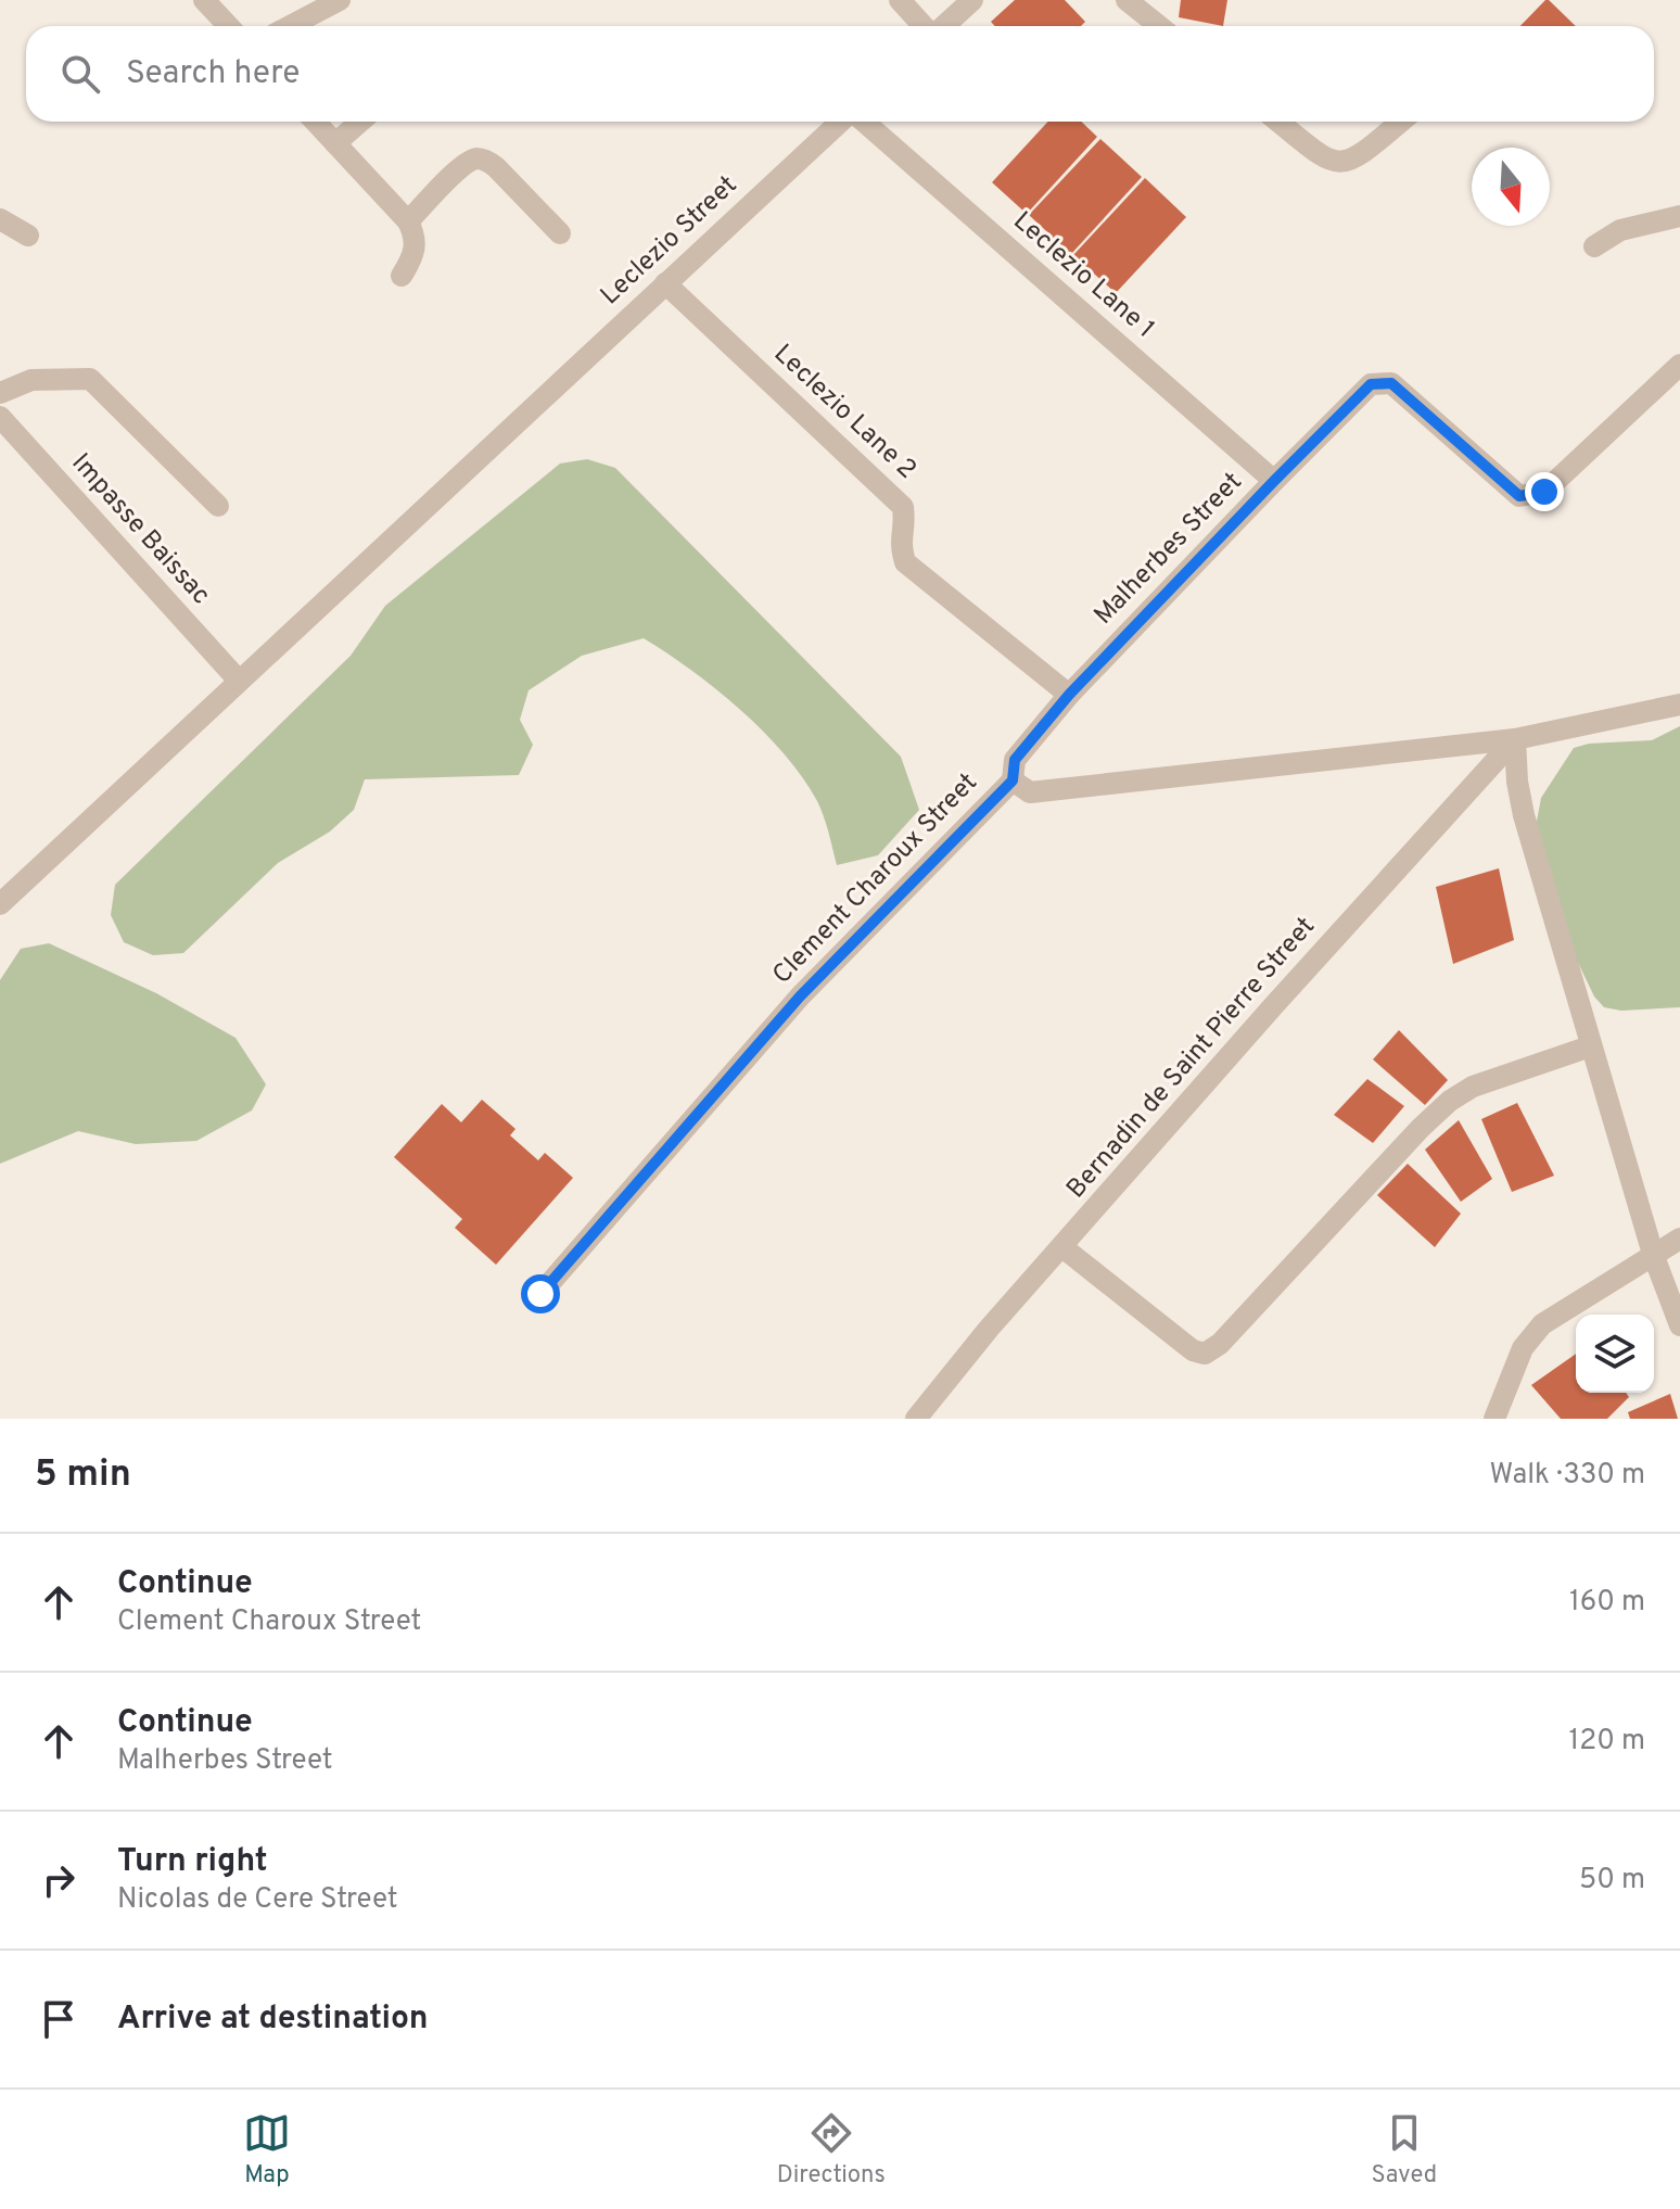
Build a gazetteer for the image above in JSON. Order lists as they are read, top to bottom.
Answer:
{
  "streets": {
    "street": [
      "Leclezio Street",
      "Leclezio Lane 1",
      "Leclezio Lane 2",
      "Impasse Baissac",
      "Malherbes Street",
      "Clement Charoux Street",
      "Bernadin de Saint Pierre Street"
    ]
  },
  "crossings": [
    ["Leclezio Street", "Leclezio Lane 2"],
    ["Leclezio Street", "Impasse Baissac"],
    ["Leclezio Lane 1", "Malherbes Street"],
    ["Leclezio Lane 2", "Malherbes Street"],
    ["Malherbes Street", "Clement Charoux Street"],
    ["Clement Charoux Street", "Bernadin de Saint Pierre Street"]
  ],
  "north": "bottom",
  "page": {
    "search": "Search here",
    "heading": ["5 min", "Walk · 330 m"],
    "list": [
      ["Continue", "Clement Charoux Street", "160 m"],
      ["Continue", "Malherbes Street", "120 m"],
      ["Turn right", "Nicolas de Cere Street", "50 m"],
      "Arrive at destination"
    ],
    "nav": ["Map", "Directions", "Saved"]
  }
}
